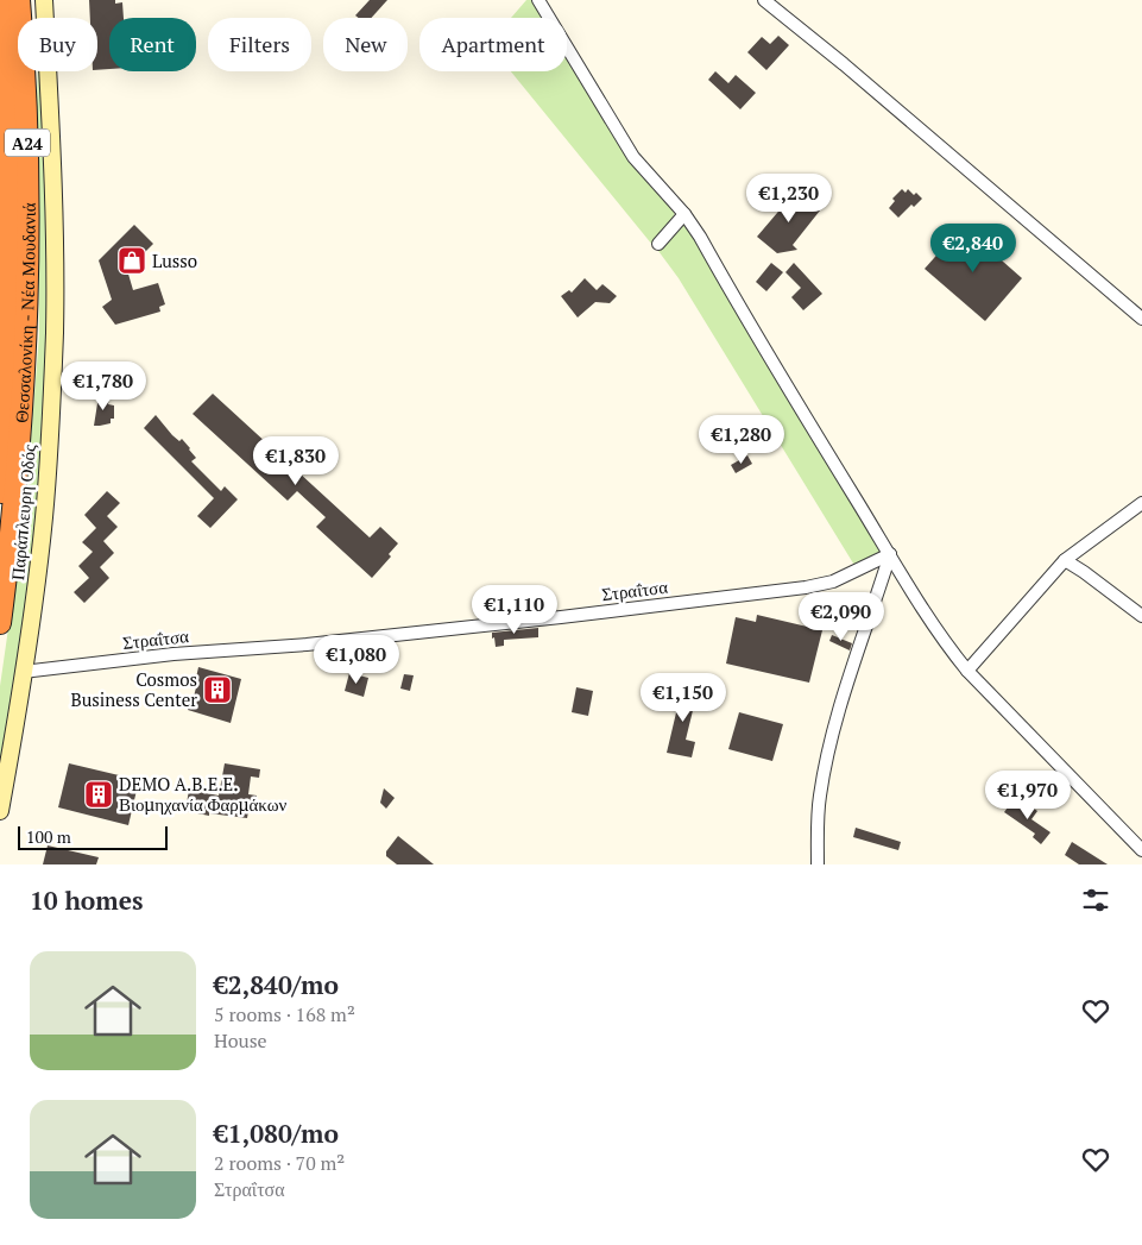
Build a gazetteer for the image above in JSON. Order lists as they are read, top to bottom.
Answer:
{
  "streets": {
    "highway": ["Α24", "Θεσσαλονίκη - Νέα Μουδανιά"],
    "street": ["Παράπλευρη Οδός", "Στραΐτσα"]
  },
  "crossings": [
    ["Παράπλευρη Οδός", "Στραΐτσα"]
  ],
  "places": {
    "shop": ["Lusso"],
    "building": ["Cosmos Business Center", "DEMO A.B.E.E. Βιομηχανία Φαρμάκων"]
  },
  "scale_bar": "100 m",
  "page": {
    "chip": [
      "Buy",
      "Rent",
      "Filters",
      "New",
      "Apartment"
    ],
    "price": [
      "€1,230",
      "€2,840",
      "€1,780",
      "€1,280",
      "€1,830",
      "€1,110",
      "€2,090",
      "€1,080",
      "€1,150",
      "€1,970"
    ],
    "scale": "100 m",
    "heading": "10 homes",
    "list": [
      {
        "name": "€2,840/mo",
        "note": "5 rooms · 168 m² · House"
      },
      {
        "name": "€1,080/mo",
        "note": "2 rooms · 70 m² · Στραΐτσα"
      }
    ]
  }
}
